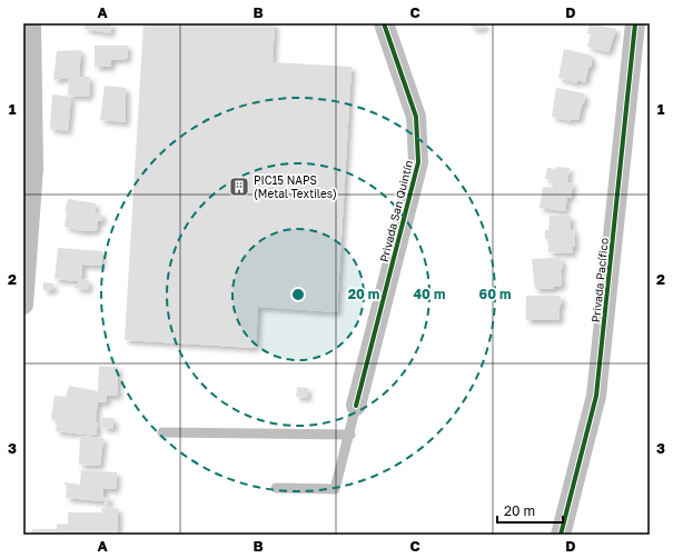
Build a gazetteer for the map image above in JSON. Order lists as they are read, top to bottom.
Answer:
{
  "streets": {
    "street": ["Privada San Quintín", "Privada Pacífico"]
  },
  "places": {
    "building": ["PIC15 NAPS (Metal Textiles)"]
  },
  "scale_bar": "20 m",
  "grid": {
    "columns": [
      "A",
      "B",
      "C",
      "D"
    ],
    "rows": ["1", "2", "3"]
  },
  "rings": ["20 m", "40 m", "60 m"]
}
